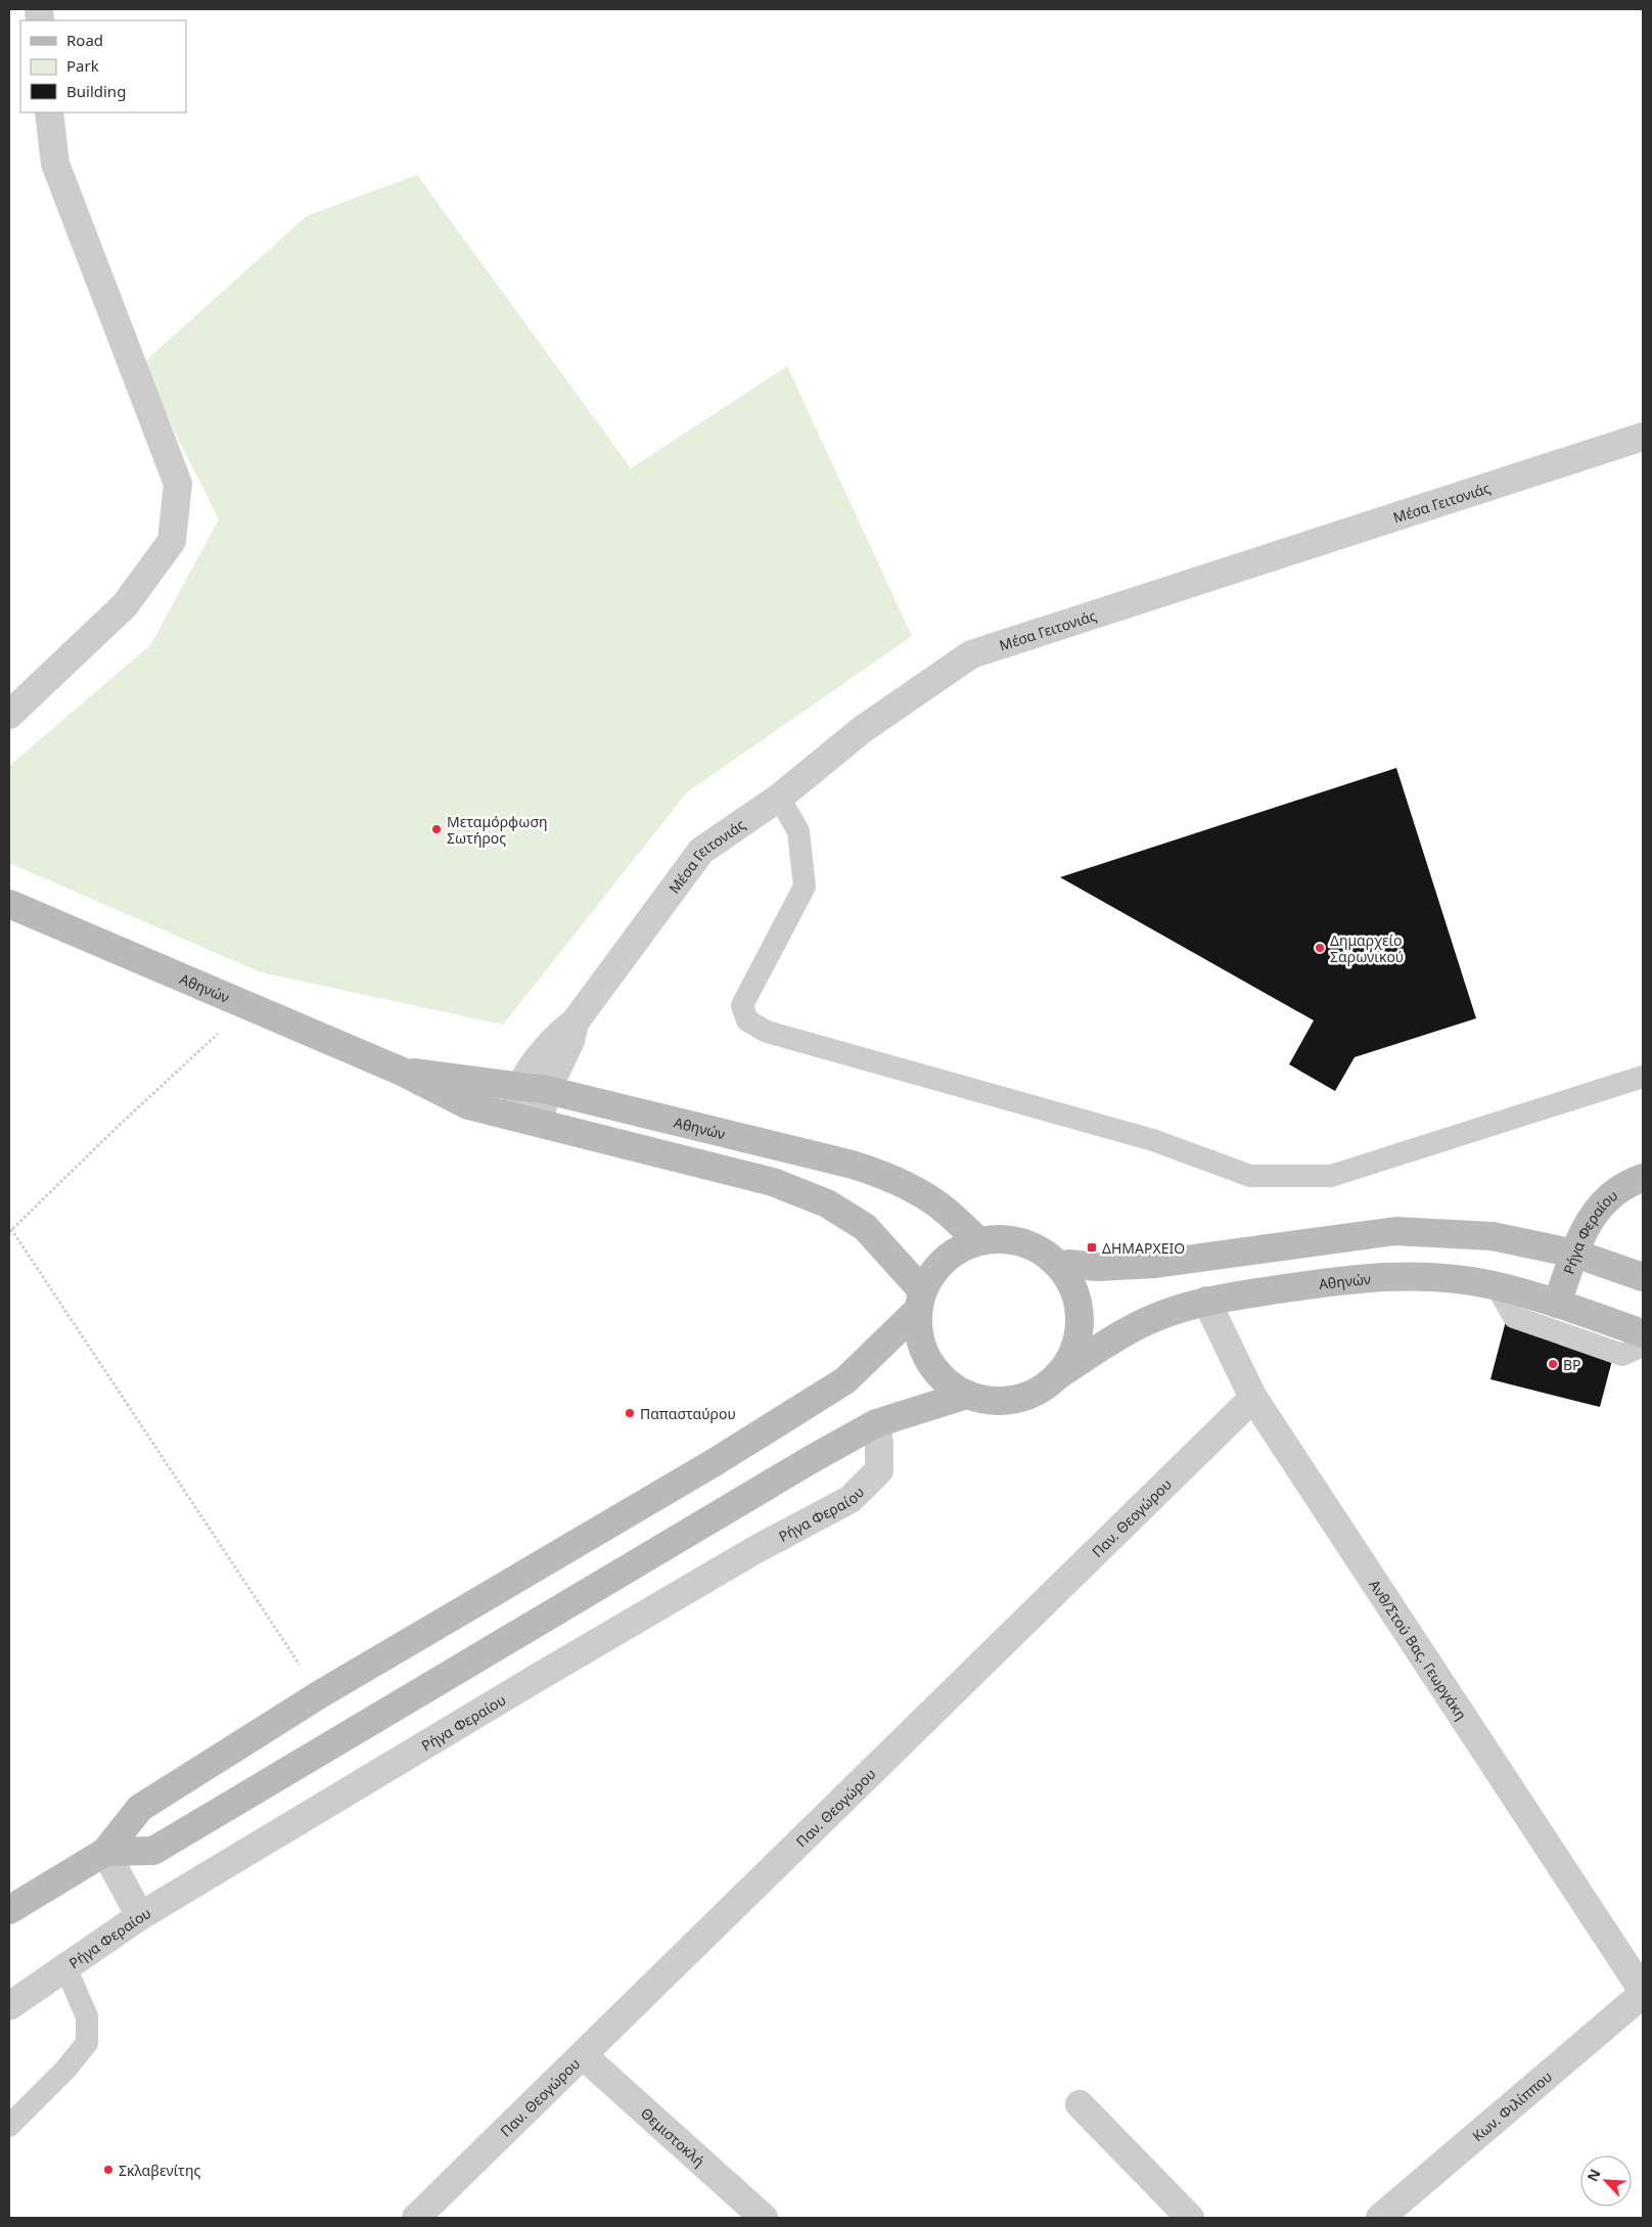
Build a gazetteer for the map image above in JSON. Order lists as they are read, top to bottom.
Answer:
{
  "streets": {
    "main road": ["Αθηνών", "Ρήγα Φεραίου"],
    "street": [
      "Μέσα Γειτονιάς",
      "Παν. Θεογώρου",
      "Ανθ/Στού Βας. Γεωργάκη",
      "Κων. Φιλίππου",
      "Θεμιστοκλή"
    ]
  },
  "crossings": [
    ["Μέσα Γειτονιάς", "Αθηνών"],
    ["Αθηνών", "Ρήγα Φεραίου"],
    ["Αθηνών", "Ανθ/Στού Βας. Γεωργάκη"],
    ["Παν. Θεογώρου", "Ανθ/Στού Βας. Γεωργάκη"],
    ["Παν. Θεογώρου", "Θεμιστοκλή"],
    ["Ανθ/Στού Βας. Γεωργάκη", "Κων. Φιλίππου"]
  ],
  "places": {
    "other": [
      "Μεταμόρφωση Σωτήρος",
      "Δημαρχείο Σαρωνικού",
      "BP",
      "Παπασταύρου",
      "Σκλαβενίτης"
    ],
    "transit": ["ΔΗΜΑΡΧΕΙΟ"]
  },
  "legend": ["Road", "Park", "Building"],
  "north": "top left"
}
